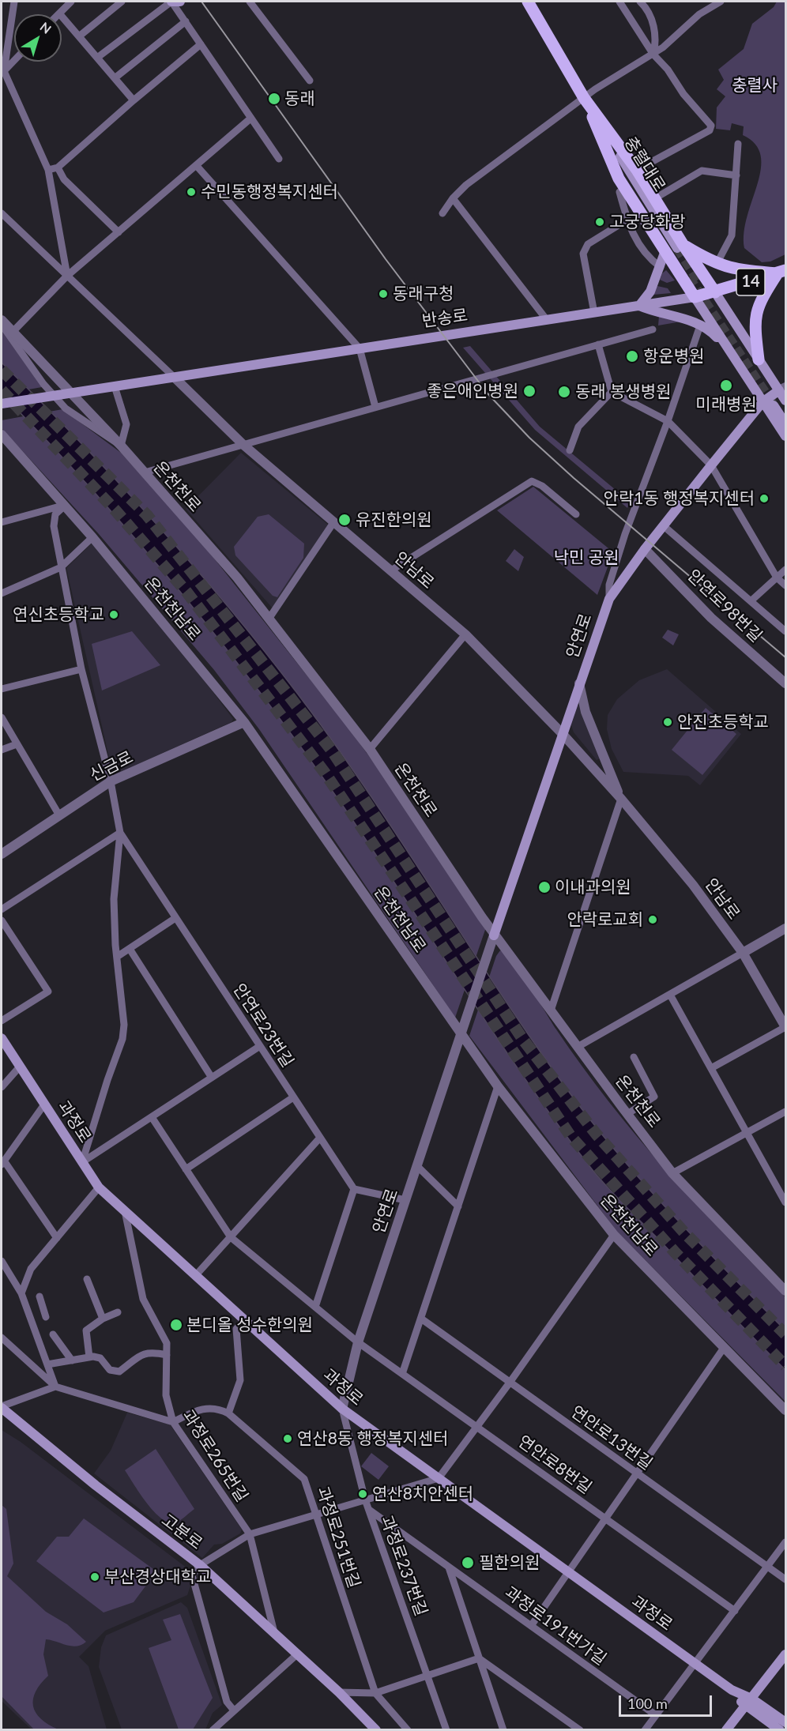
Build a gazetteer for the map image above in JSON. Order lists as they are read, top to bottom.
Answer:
{
  "streets": {
    "main road": [
      "충렬대로",
      "14",
      "반송로",
      "안연로",
      "과정로",
      "고분로"
    ],
    "street": [
      "온천천로",
      "안남로",
      "안연로98번길",
      "온천천남로",
      "신금로",
      "안연로23번길",
      "연안로13번길",
      "과정로265번길",
      "연안로8번길",
      "과정로251번길",
      "과정로237번길",
      "과정로191번가길"
    ]
  },
  "crossings": [
    ["반송로", "안남로"],
    ["온천천로", "안연로"],
    ["안남로", "안연로"],
    ["안연로98번길", "안연로"],
    ["온천천남로", "안연로"],
    ["온천천남로", "신금로"],
    ["안연로", "과정로"],
    ["안연로", "연안로8번길"],
    ["안연로", "과정로237번길"],
    ["과정로", "과정로265번길"],
    ["과정로", "과정로237번길"],
    ["과정로265번길", "고분로"],
    ["과정로237번길", "과정로191번가길"]
  ],
  "parks": ["충렬사", "낙민 공원"],
  "places": [
    "동래",
    "수민동행정복지센터",
    "고궁당화랑",
    "동래구청",
    "항운병원",
    "미래병원",
    "좋은애인병원",
    "동래 봉생병원",
    "안락1동 행정복지센터",
    "유진한의원",
    "연신초등학교",
    "안진초등학교",
    "이내과의원",
    "안락로교회",
    "본디올 성수한의원",
    "연산8동 행정복지센터",
    "연산8치안센터",
    "필한의원",
    "부산경상대학교"
  ],
  "scale_bar": "100 m",
  "north": "top right"
}
